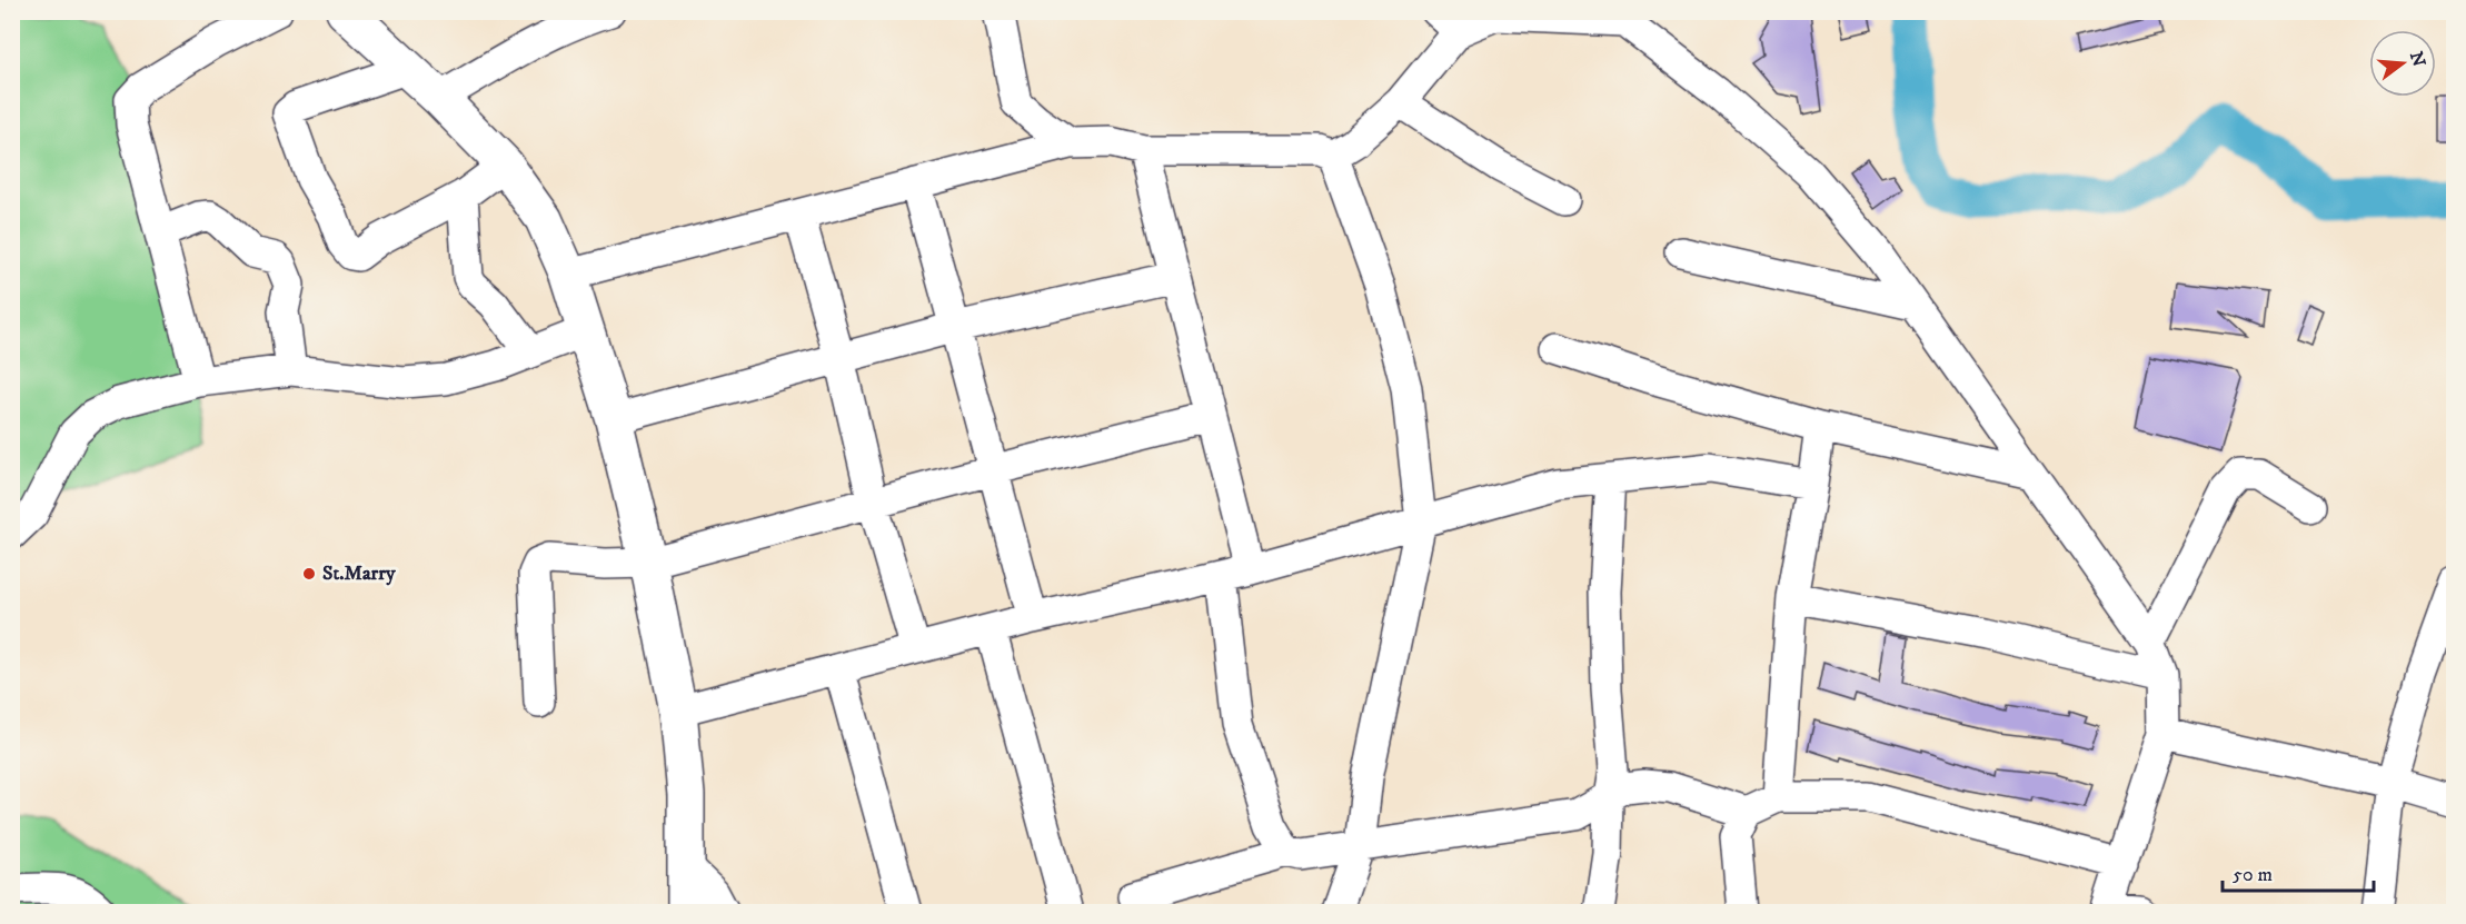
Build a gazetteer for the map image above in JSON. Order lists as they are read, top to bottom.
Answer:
{
  "places": ["St.Marry"],
  "scale_bar": "50 m",
  "north": "right"
}
